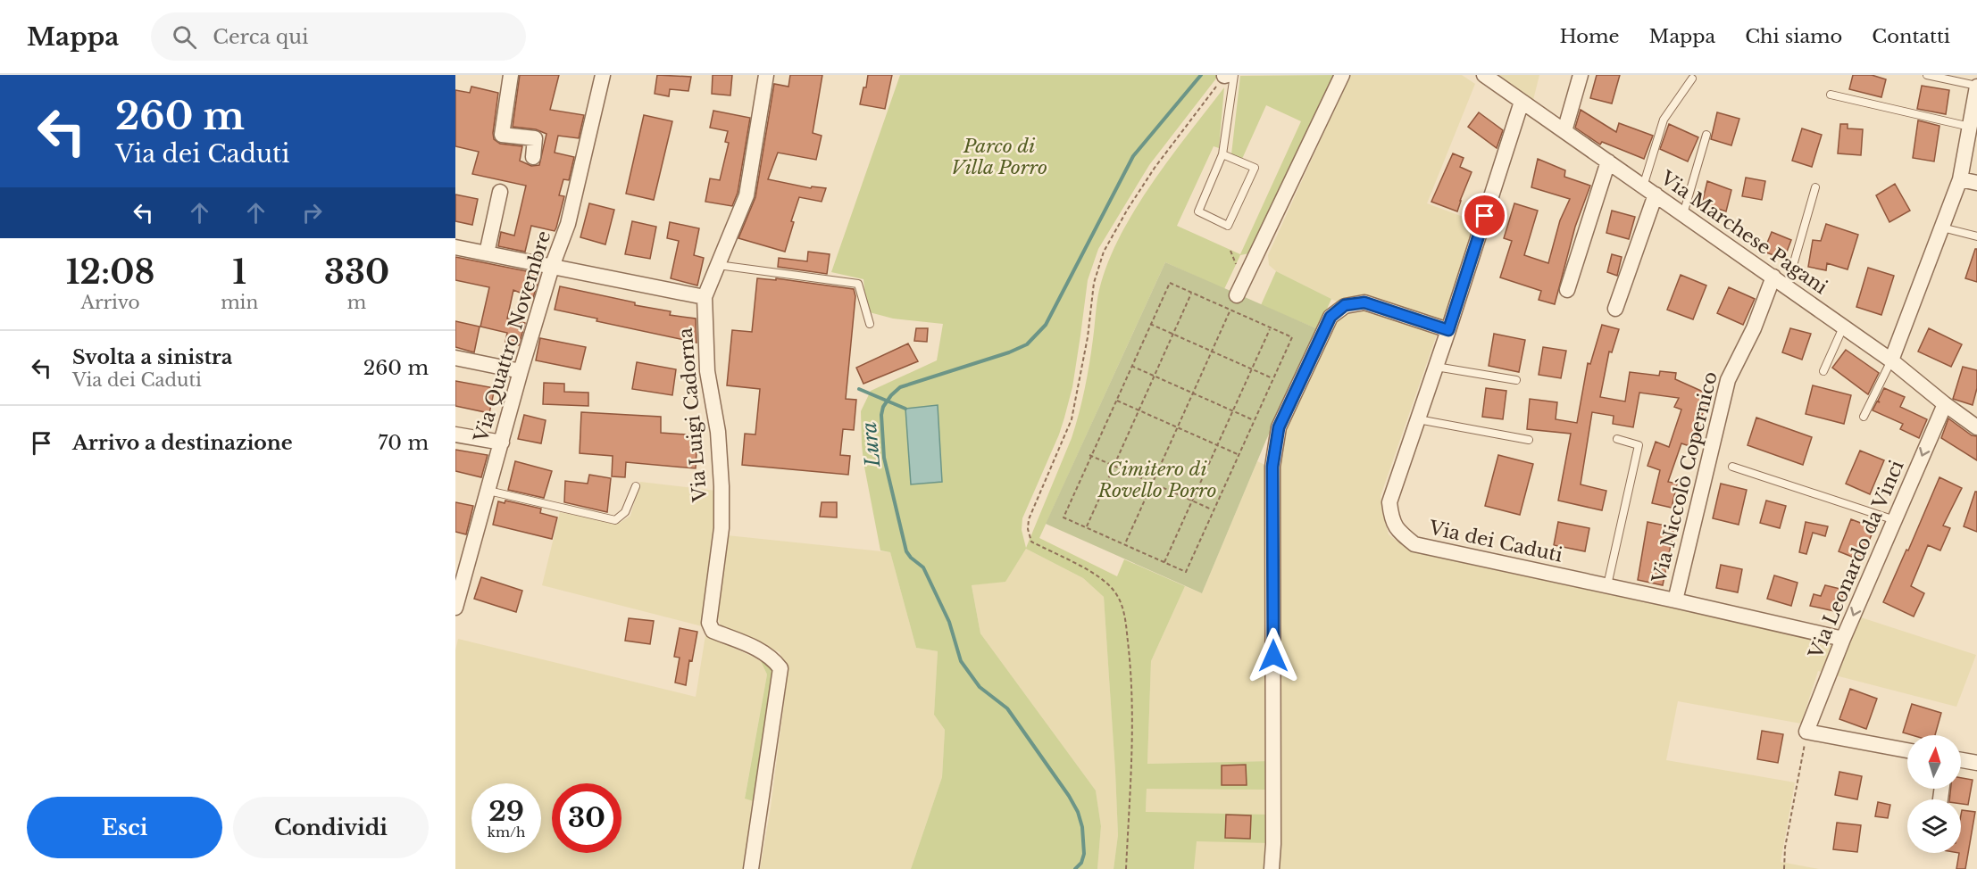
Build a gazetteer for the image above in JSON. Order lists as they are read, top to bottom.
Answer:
{
  "streets": {
    "street": [
      "Via Marchese Pagani",
      "Via Quattro Novembre",
      "Via Luigi Cadorna",
      "Via Niccolò Copernico",
      "Via dei Caduti",
      "Via Leonardo da Vinci"
    ]
  },
  "crossings": [
    ["Via Marchese Pagani", "Via Niccolò Copernico"],
    ["Via Marchese Pagani", "Via dei Caduti"],
    ["Via Marchese Pagani", "Via Leonardo da Vinci"],
    ["Via Niccolò Copernico", "Via dei Caduti"],
    ["Via dei Caduti", "Via Leonardo da Vinci"]
  ],
  "one_way": ["Via Leonardo da Vinci"],
  "water": ["Lura"],
  "parks": ["Parco di Villa Porro", "Cimitero di Rovello Porro"],
  "north": "top",
  "page": {
    "header": "Mappa",
    "search": "Cerca qui",
    "nav": [
      "Home",
      "Mappa",
      "Chi siamo",
      "Contatti"
    ],
    "turn": ["260 m", "Via dei Caduti"],
    "eta": [
      "12:08",
      "Arrivo",
      "1",
      "min",
      "330",
      "m"
    ],
    "list": [
      {
        "name": "Svolta a sinistra",
        "note": "Via dei Caduti",
        "value": "260 m"
      },
      {
        "name": "Arrivo a destinazione",
        "value": "70 m"
      }
    ],
    "speed": "29 km/h",
    "limit": "30",
    "buttons": ["Esci", "Condividi"]
  }
}
